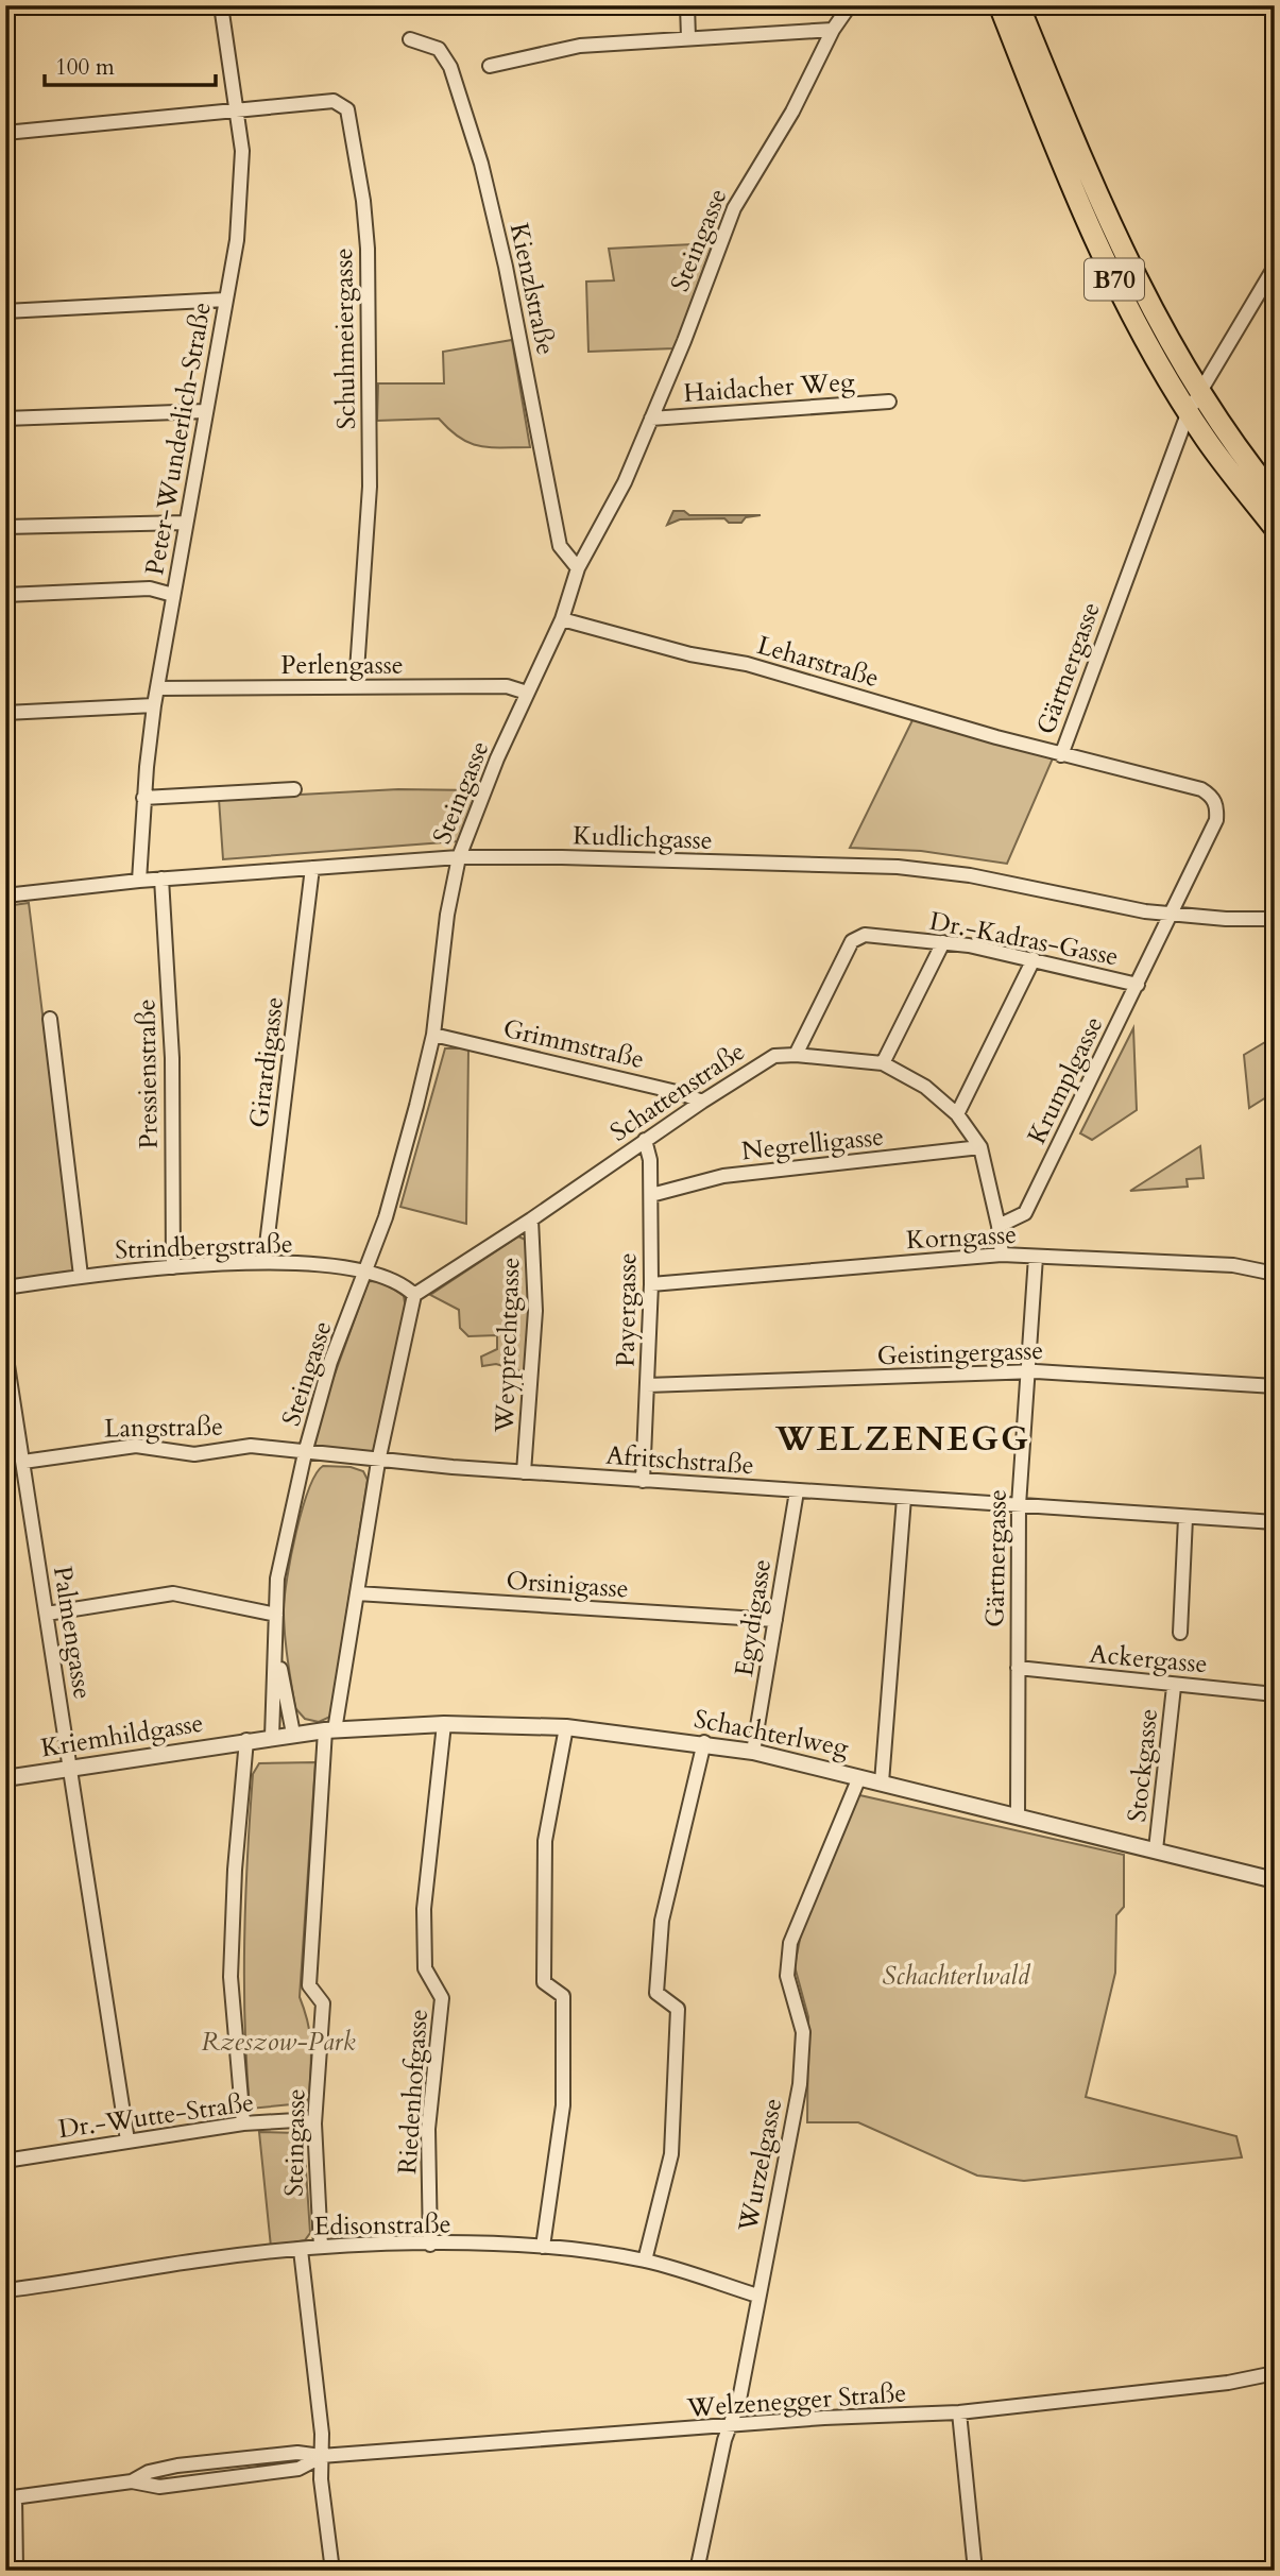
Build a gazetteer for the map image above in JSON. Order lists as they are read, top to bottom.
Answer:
{
  "streets": {
    "main road": ["B70"],
    "street": [
      "Steingasse",
      "Kienzlstraße",
      "Schuhmeiergasse",
      "Haidacher Weg",
      "Peter-Wunderlich-Straße",
      "Leharstraße",
      "Perlengasse",
      "Gärtnergasse",
      "Kudlichgasse",
      "Dr.-Kadras-Gasse",
      "Grimmstraße",
      "Girardigasse",
      "Pressienstraße",
      "Krumplgasse",
      "Schattenstraße",
      "Negrelligasse",
      "Korngasse",
      "Strindbergstraße",
      "Payergasse",
      "Weyprechtgasse",
      "Geistingergasse",
      "Langstraße",
      "Afritschstraße",
      "Orsinigasse",
      "Egydigasse",
      "Palmengasse",
      "Ackergasse",
      "Schachterlweg",
      "Kriemhildgasse",
      "Stockgasse",
      "Riedenhofgasse",
      "Dr.-Wutte-Straße",
      "Wurzelgasse",
      "Edisonstraße",
      "Welzenegger Straße"
    ]
  },
  "crossings": [
    ["Steingasse", "Kienzlstraße"],
    ["Steingasse", "Haidacher Weg"],
    ["Steingasse", "Leharstraße"],
    ["Steingasse", "Perlengasse"],
    ["Steingasse", "Kudlichgasse"],
    ["Steingasse", "Grimmstraße"],
    ["Steingasse", "Schattenstraße"],
    ["Steingasse", "Strindbergstraße"],
    ["Steingasse", "Langstraße"],
    ["Steingasse", "Afritschstraße"],
    ["Steingasse", "Orsinigasse"],
    ["Steingasse", "Schachterlweg"],
    ["Steingasse", "Kriemhildgasse"],
    ["Steingasse", "Dr.-Wutte-Straße"],
    ["Steingasse", "Edisonstraße"],
    ["B70", "Gärtnergasse"],
    ["Schuhmeiergasse", "Peter-Wunderlich-Straße"],
    ["Schuhmeiergasse", "Perlengasse"],
    ["Peter-Wunderlich-Straße", "Perlengasse"],
    ["Peter-Wunderlich-Straße", "Kudlichgasse"],
    ["Leharstraße", "Gärtnergasse"],
    ["Gärtnergasse", "Kudlichgasse"],
    ["Gärtnergasse", "Krumplgasse"],
    ["Gärtnergasse", "Korngasse"],
    ["Gärtnergasse", "Geistingergasse"],
    ["Gärtnergasse", "Afritschstraße"],
    ["Gärtnergasse", "Ackergasse"],
    ["Gärtnergasse", "Schachterlweg"],
    ["Kudlichgasse", "Girardigasse"],
    ["Kudlichgasse", "Pressienstraße"],
    ["Kudlichgasse", "Krumplgasse"],
    ["Dr.-Kadras-Gasse", "Krumplgasse"],
    ["Dr.-Kadras-Gasse", "Schattenstraße"],
    ["Grimmstraße", "Schattenstraße"],
    ["Girardigasse", "Strindbergstraße"],
    ["Pressienstraße", "Strindbergstraße"],
    ["Krumplgasse", "Schattenstraße"],
    ["Schattenstraße", "Negrelligasse"],
    ["Schattenstraße", "Strindbergstraße"],
    ["Schattenstraße", "Payergasse"],
    ["Schattenstraße", "Weyprechtgasse"],
    ["Negrelligasse", "Payergasse"],
    ["Korngasse", "Payergasse"],
    ["Payergasse", "Geistingergasse"],
    ["Payergasse", "Afritschstraße"],
    ["Weyprechtgasse", "Afritschstraße"],
    ["Langstraße", "Afritschstraße"],
    ["Langstraße", "Palmengasse"],
    ["Afritschstraße", "Egydigasse"],
    ["Orsinigasse", "Egydigasse"],
    ["Egydigasse", "Schachterlweg"],
    ["Palmengasse", "Kriemhildgasse"],
    ["Palmengasse", "Dr.-Wutte-Straße"],
    ["Ackergasse", "Stockgasse"],
    ["Schachterlweg", "Kriemhildgasse"],
    ["Schachterlweg", "Stockgasse"],
    ["Schachterlweg", "Riedenhofgasse"],
    ["Schachterlweg", "Wurzelgasse"],
    ["Riedenhofgasse", "Edisonstraße"],
    ["Wurzelgasse", "Edisonstraße"],
    ["Wurzelgasse", "Welzenegger Straße"]
  ],
  "districts": ["WELZENEGG"],
  "parks": ["Schachterlwald", "Rzeszow-Park"],
  "scale_bar": "100 m"
}
